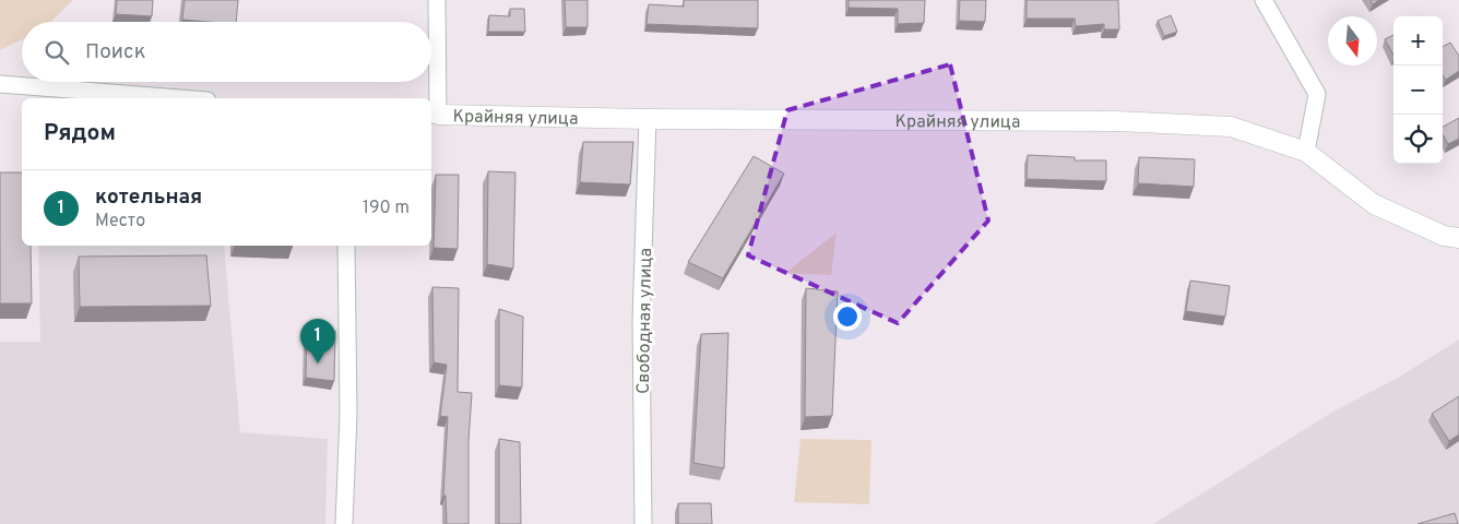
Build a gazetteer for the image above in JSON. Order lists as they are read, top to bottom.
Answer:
{
  "streets": {
    "street": ["Крайняя улица", "Свободная улица"]
  },
  "crossings": [
    ["Крайняя улица", "Свободная улица"]
  ],
  "north": "bottom",
  "page": {
    "map_buttons": ["+", "−"],
    "search": "Поиск",
    "heading": "Рядом",
    "list": [
      {
        "mark": "1",
        "name": "котельная",
        "note": "Место",
        "value": "190 m"
      }
    ],
    "pins": "1"
  }
}
